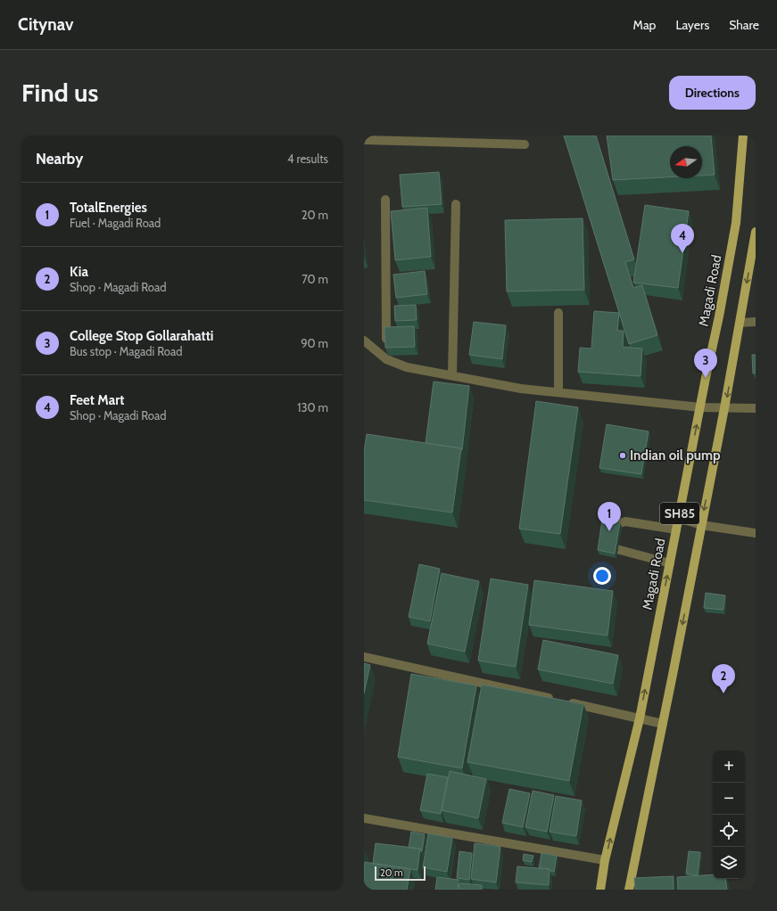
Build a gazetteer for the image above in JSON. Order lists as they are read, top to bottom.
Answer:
{
  "streets": {
    "main road": ["Magadi Road", "SH85"]
  },
  "places": ["Indian oil pump"],
  "scale_bar": "20 m",
  "north": "left",
  "page": {
    "header": "Citynav",
    "nav": ["Map", "Layers", "Share"],
    "buttons": "Directions",
    "title": "Find us",
    "heading": ["Nearby", "4 results"],
    "list": [
      {
        "mark": "1",
        "name": "TotalEnergies",
        "note": "Fuel · Magadi Road",
        "value": "20 m"
      },
      {
        "mark": "2",
        "name": "Kia",
        "note": "Shop · Magadi Road",
        "value": "70 m"
      },
      {
        "mark": "3",
        "name": "College Stop Gollarahatti",
        "note": "Bus stop · Magadi Road",
        "value": "90 m"
      },
      {
        "mark": "4",
        "name": "Feet Mart",
        "note": "Shop · Magadi Road",
        "value": "130 m"
      }
    ],
    "pins": [
      "4",
      "3",
      "1",
      "2"
    ],
    "map_buttons": ["+", "−"],
    "scale": "20 m"
  }
}
